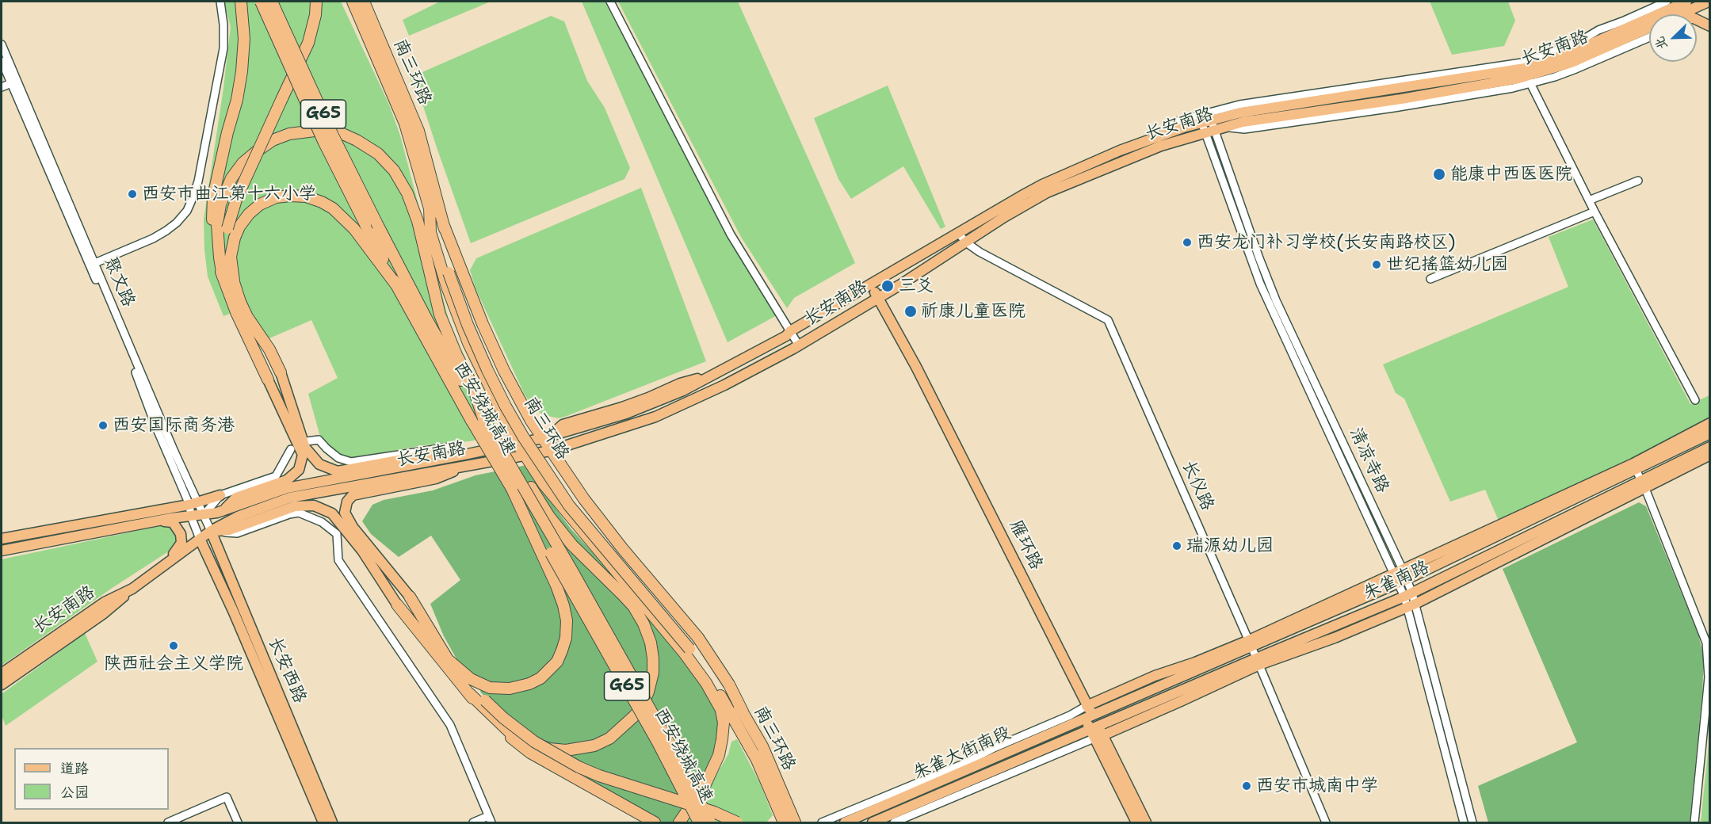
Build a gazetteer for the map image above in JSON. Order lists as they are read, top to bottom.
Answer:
{
  "streets": {
    "highway": ["南三环路", "G65", "西安绕城高速"],
    "main road": [
      "长安南路",
      "雁环路",
      "朱雀南路",
      "长安西路",
      "朱雀大街南段"
    ],
    "street": ["聚文路", "清凉寺路", "长仪路"]
  },
  "crossings": [
    ["长安南路", "聚文路"],
    ["长安南路", "清凉寺路"],
    ["长安南路", "长仪路"],
    ["长安南路", "雁环路"],
    ["长安南路", "长安西路"],
    ["聚文路", "长安西路"],
    ["清凉寺路", "朱雀南路"],
    ["长仪路", "朱雀南路"],
    ["雁环路", "朱雀南路"],
    ["雁环路", "朱雀大街南段"],
    ["朱雀南路", "朱雀大街南段"]
  ],
  "places": [
    "能康中西医医院",
    "西安市曲江第十六小学",
    "西安龙门补习学校(长安南路校区)",
    "世纪摇篮幼儿园",
    "三爻",
    "祈康儿童医院",
    "西安国际商务港",
    "瑞源幼儿园",
    "陕西社会主义学院",
    "西安市城南中学"
  ],
  "legend": ["道路", "公园"],
  "north": "bottom left"
}
